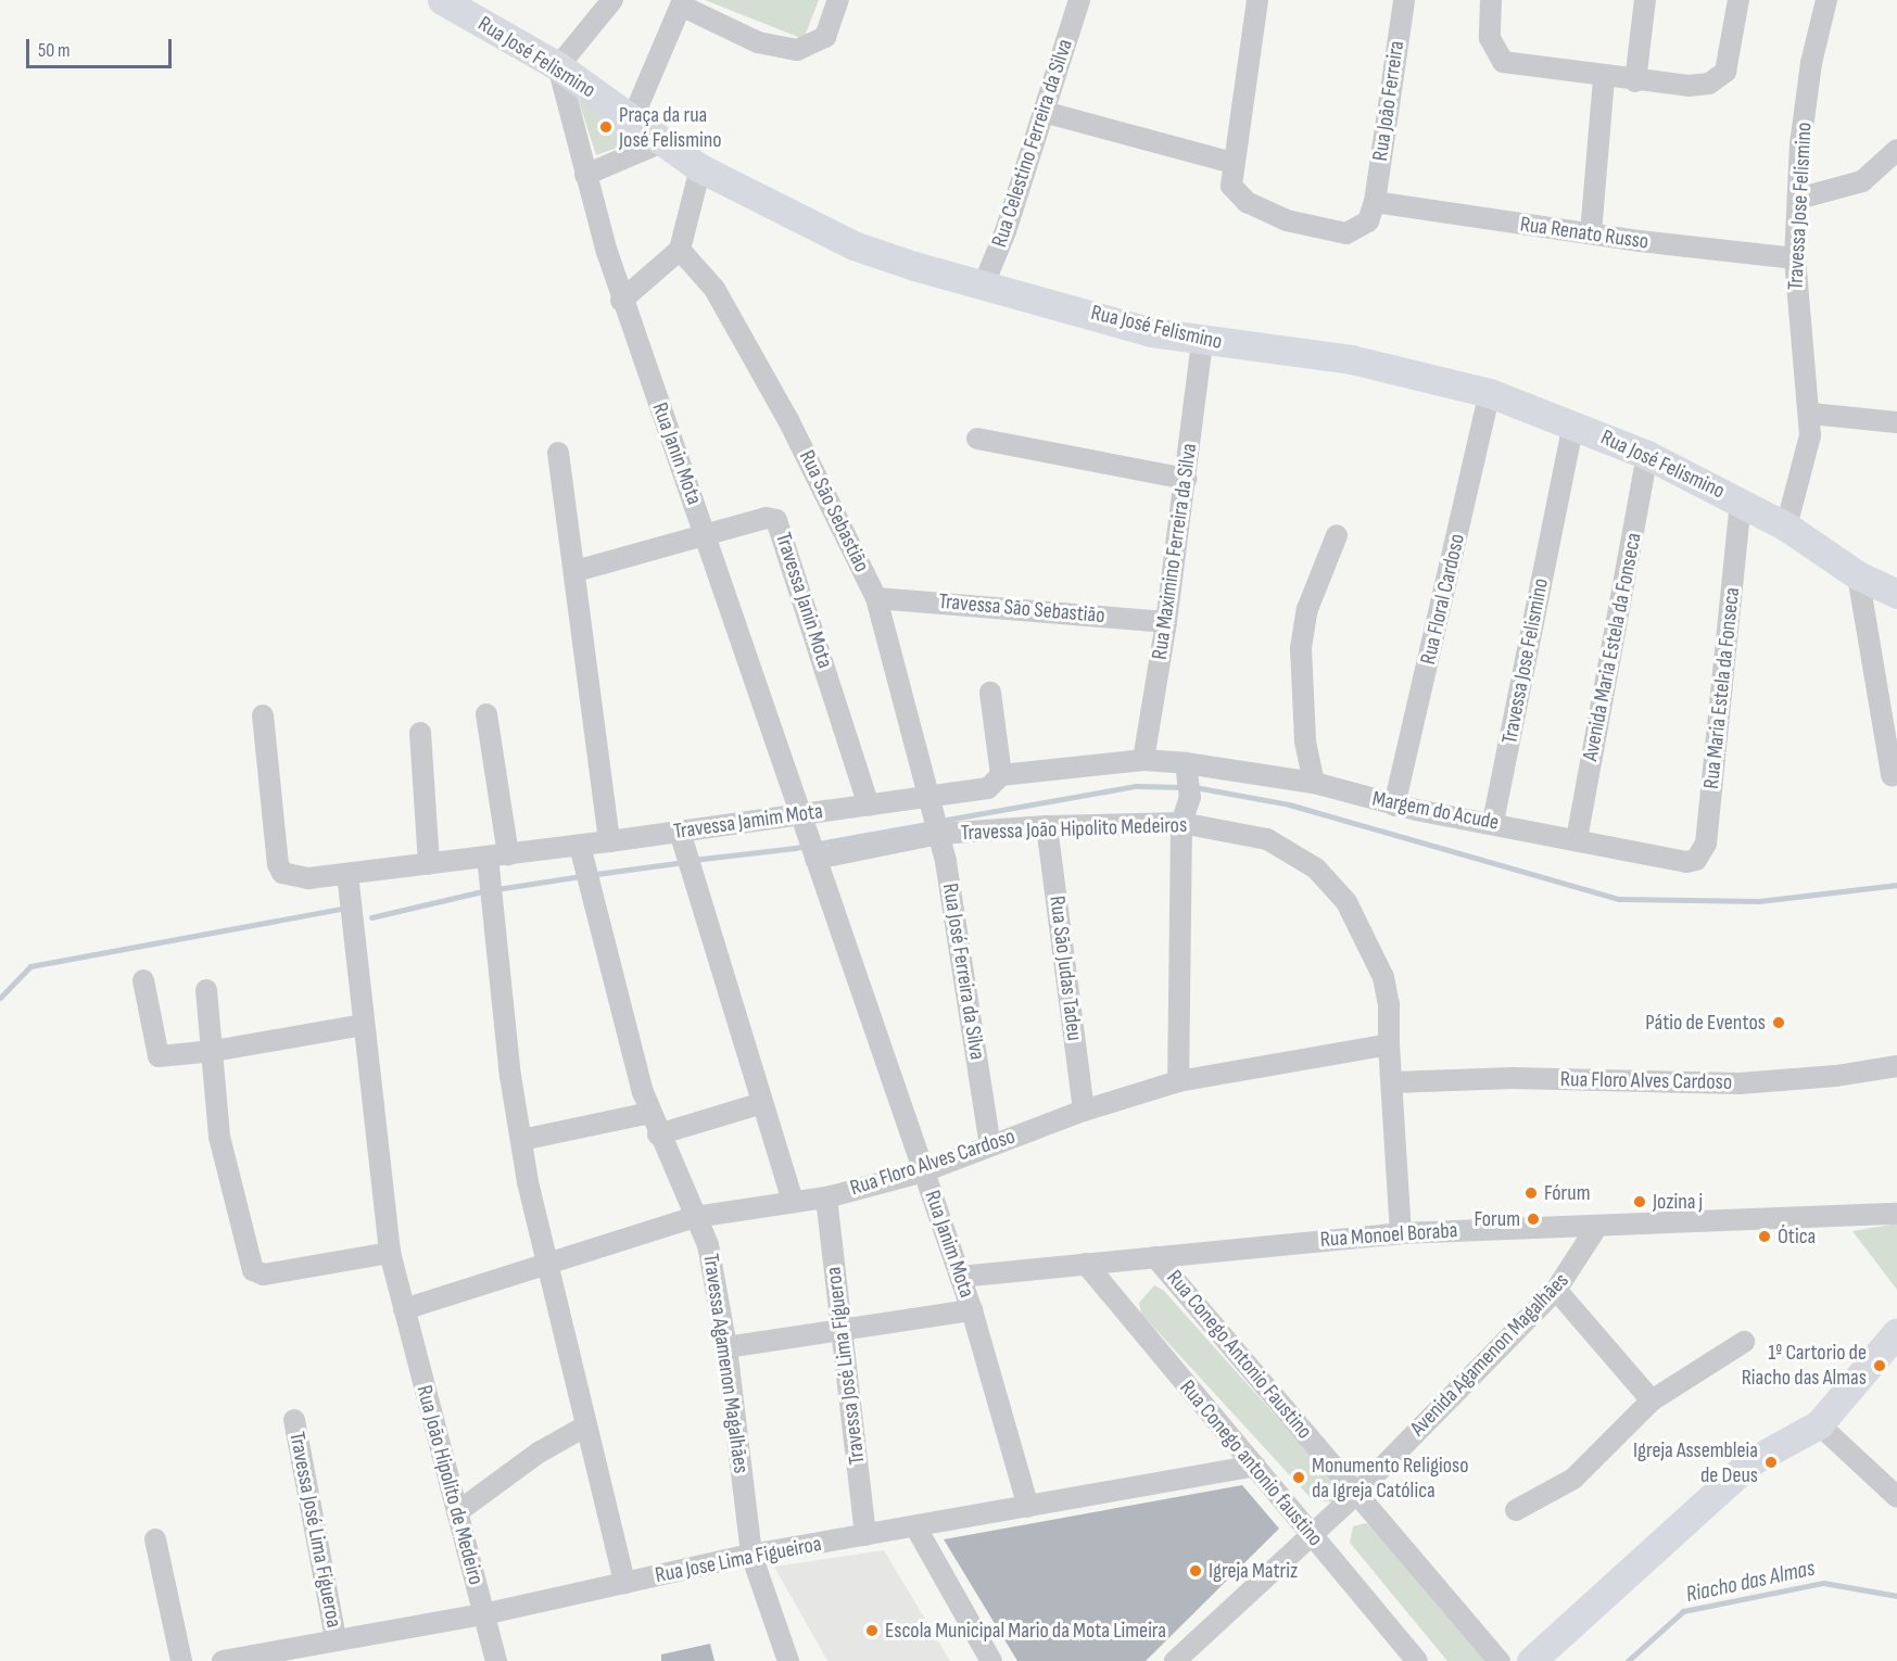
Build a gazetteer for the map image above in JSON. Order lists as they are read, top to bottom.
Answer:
{
  "streets": {
    "street": [
      "Rua José Felismino",
      "Rua João Ferreira",
      "Rua Celestino Ferreira da Silva",
      "Travessa Jose Felismino",
      "Rua Renato Russo",
      "Rua Janin Mota",
      "Rua São Sebastião",
      "Rua Maximino Ferreira da Silva",
      "Rua Floral Cardoso",
      "Travessa Janin Mota",
      "Travessa São Sebastião",
      "Avenida Maria Estela da Fonseca",
      "Rua Maria Estela da Fonseca",
      "Margem do Acude",
      "Travessa Jamim Mota",
      "Travessa João Hipolito Medeiros",
      "Rua São Judas Tadeu",
      "Rua José Ferreira da Silva",
      "Rua Floro Alves Cardoso",
      "Rua Monoel Boraba",
      "Rua Janim Mota",
      "Rua Conego Antonio Faustino",
      "Avenida Agamenon Magalhães",
      "Travessa Agamenon Magalhães",
      "Travessa José Lima Figueroa",
      "Rua Conego antonio faustino",
      "Rua João Hipolito de Medeiro",
      "Rua Jose Lima Figueiroa"
    ]
  },
  "crossings": [
    ["Rua José Felismino", "Rua Celestino Ferreira da Silva"],
    ["Rua José Felismino", "Travessa Jose Felismino"],
    ["Rua José Felismino", "Rua Janin Mota"],
    ["Rua José Felismino", "Rua Maximino Ferreira da Silva"],
    ["Rua José Felismino", "Rua Floral Cardoso"],
    ["Rua José Felismino", "Avenida Maria Estela da Fonseca"],
    ["Rua José Felismino", "Rua Maria Estela da Fonseca"],
    ["Rua João Ferreira", "Rua Renato Russo"],
    ["Travessa Jose Felismino", "Rua Renato Russo"],
    ["Travessa Jose Felismino", "Margem do Acude"],
    ["Rua Janin Mota", "Travessa Janin Mota"],
    ["Rua Janin Mota", "Travessa Jamim Mota"],
    ["Rua Janin Mota", "Travessa João Hipolito Medeiros"],
    ["Rua Janin Mota", "Rua Janim Mota"],
    ["Rua São Sebastião", "Travessa São Sebastião"],
    ["Rua São Sebastião", "Travessa Jamim Mota"],
    ["Rua São Sebastião", "Rua José Ferreira da Silva"],
    ["Rua Maximino Ferreira da Silva", "Travessa São Sebastião"],
    ["Rua Maximino Ferreira da Silva", "Margem do Acude"],
    ["Rua Floral Cardoso", "Margem do Acude"],
    ["Travessa Janin Mota", "Travessa Jamim Mota"],
    ["Avenida Maria Estela da Fonseca", "Margem do Acude"],
    ["Rua Maria Estela da Fonseca", "Margem do Acude"],
    ["Travessa Jamim Mota", "Rua José Ferreira da Silva"],
    ["Travessa Jamim Mota", "Travessa Agamenon Magalhães"],
    ["Travessa Jamim Mota", "Rua João Hipolito de Medeiro"],
    ["Travessa João Hipolito Medeiros", "Rua São Judas Tadeu"],
    ["Travessa João Hipolito Medeiros", "Rua José Ferreira da Silva"],
    ["Travessa João Hipolito Medeiros", "Rua Floro Alves Cardoso"],
    ["Travessa João Hipolito Medeiros", "Rua Janim Mota"],
    ["Rua São Judas Tadeu", "Rua Floro Alves Cardoso"],
    ["Rua José Ferreira da Silva", "Rua Floro Alves Cardoso"],
    ["Rua Floro Alves Cardoso", "Rua Janim Mota"],
    ["Rua Floro Alves Cardoso", "Travessa Agamenon Magalhães"],
    ["Rua Floro Alves Cardoso", "Travessa José Lima Figueroa"],
    ["Rua Floro Alves Cardoso", "Rua João Hipolito de Medeiro"],
    ["Rua Monoel Boraba", "Rua Janim Mota"],
    ["Rua Monoel Boraba", "Rua Conego Antonio Faustino"],
    ["Rua Monoel Boraba", "Avenida Agamenon Magalhães"],
    ["Rua Monoel Boraba", "Rua Conego antonio faustino"],
    ["Rua Janim Mota", "Rua Jose Lima Figueiroa"],
    ["Rua Conego Antonio Faustino", "Avenida Agamenon Magalhães"],
    ["Avenida Agamenon Magalhães", "Rua Conego antonio faustino"],
    ["Travessa Agamenon Magalhães", "Rua Jose Lima Figueiroa"],
    ["Travessa José Lima Figueroa", "Rua Jose Lima Figueiroa"],
    ["Rua Conego antonio faustino", "Rua Jose Lima Figueiroa"],
    ["Rua João Hipolito de Medeiro", "Rua Jose Lima Figueiroa"]
  ],
  "water": ["Riacho das Almas"],
  "places": [
    "Praça da rua José Felismino",
    "Pátio de Eventos",
    "Fórum",
    "Jozina j",
    "Forum",
    "Ótica",
    "1º Cartorio de Riacho das Almas",
    "Igreja Assembleia de Deus",
    "Monumento Religioso da Igreja Católica",
    "Igreja Matriz",
    "Escola Municipal Mario da Mota Limeira"
  ],
  "scale_bar": "50 m"
}
